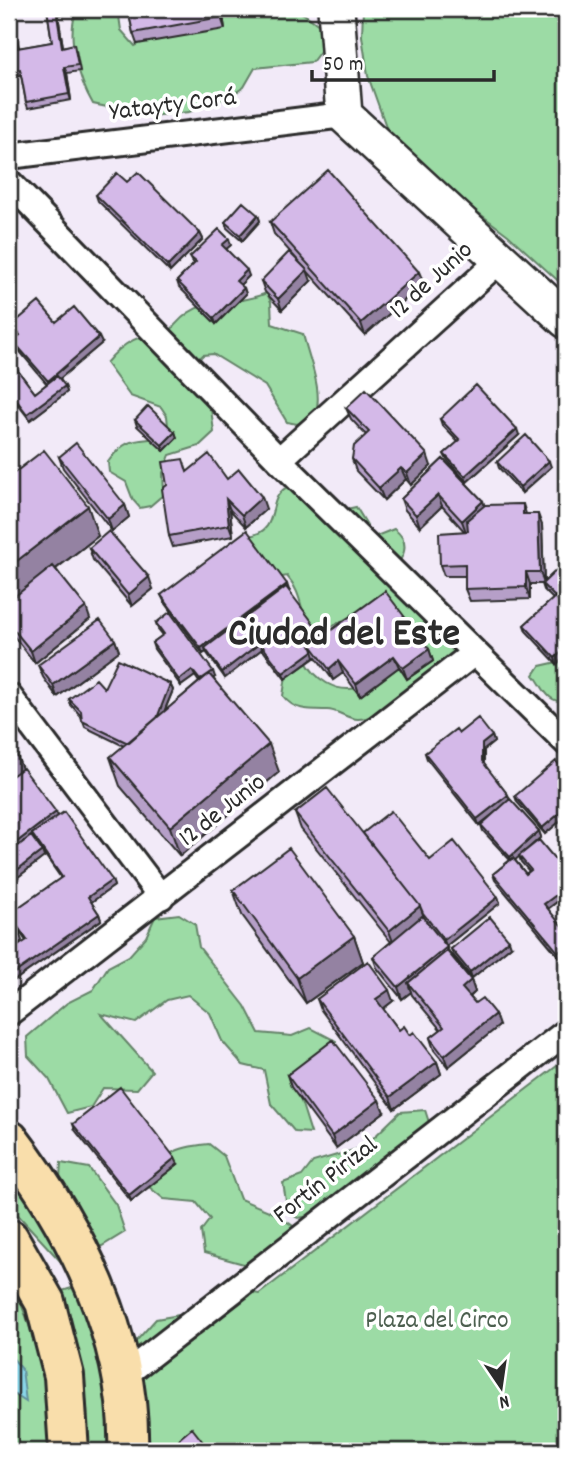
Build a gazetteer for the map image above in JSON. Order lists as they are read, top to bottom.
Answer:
{
  "streets": {
    "street": ["Yatayty Corá", "12 de Junio", "Fortín Pirizal"]
  },
  "districts": ["Ciudad del Este"],
  "parks": ["Plaza del Circo"],
  "scale_bar": "50 m",
  "north": "bottom"
}
